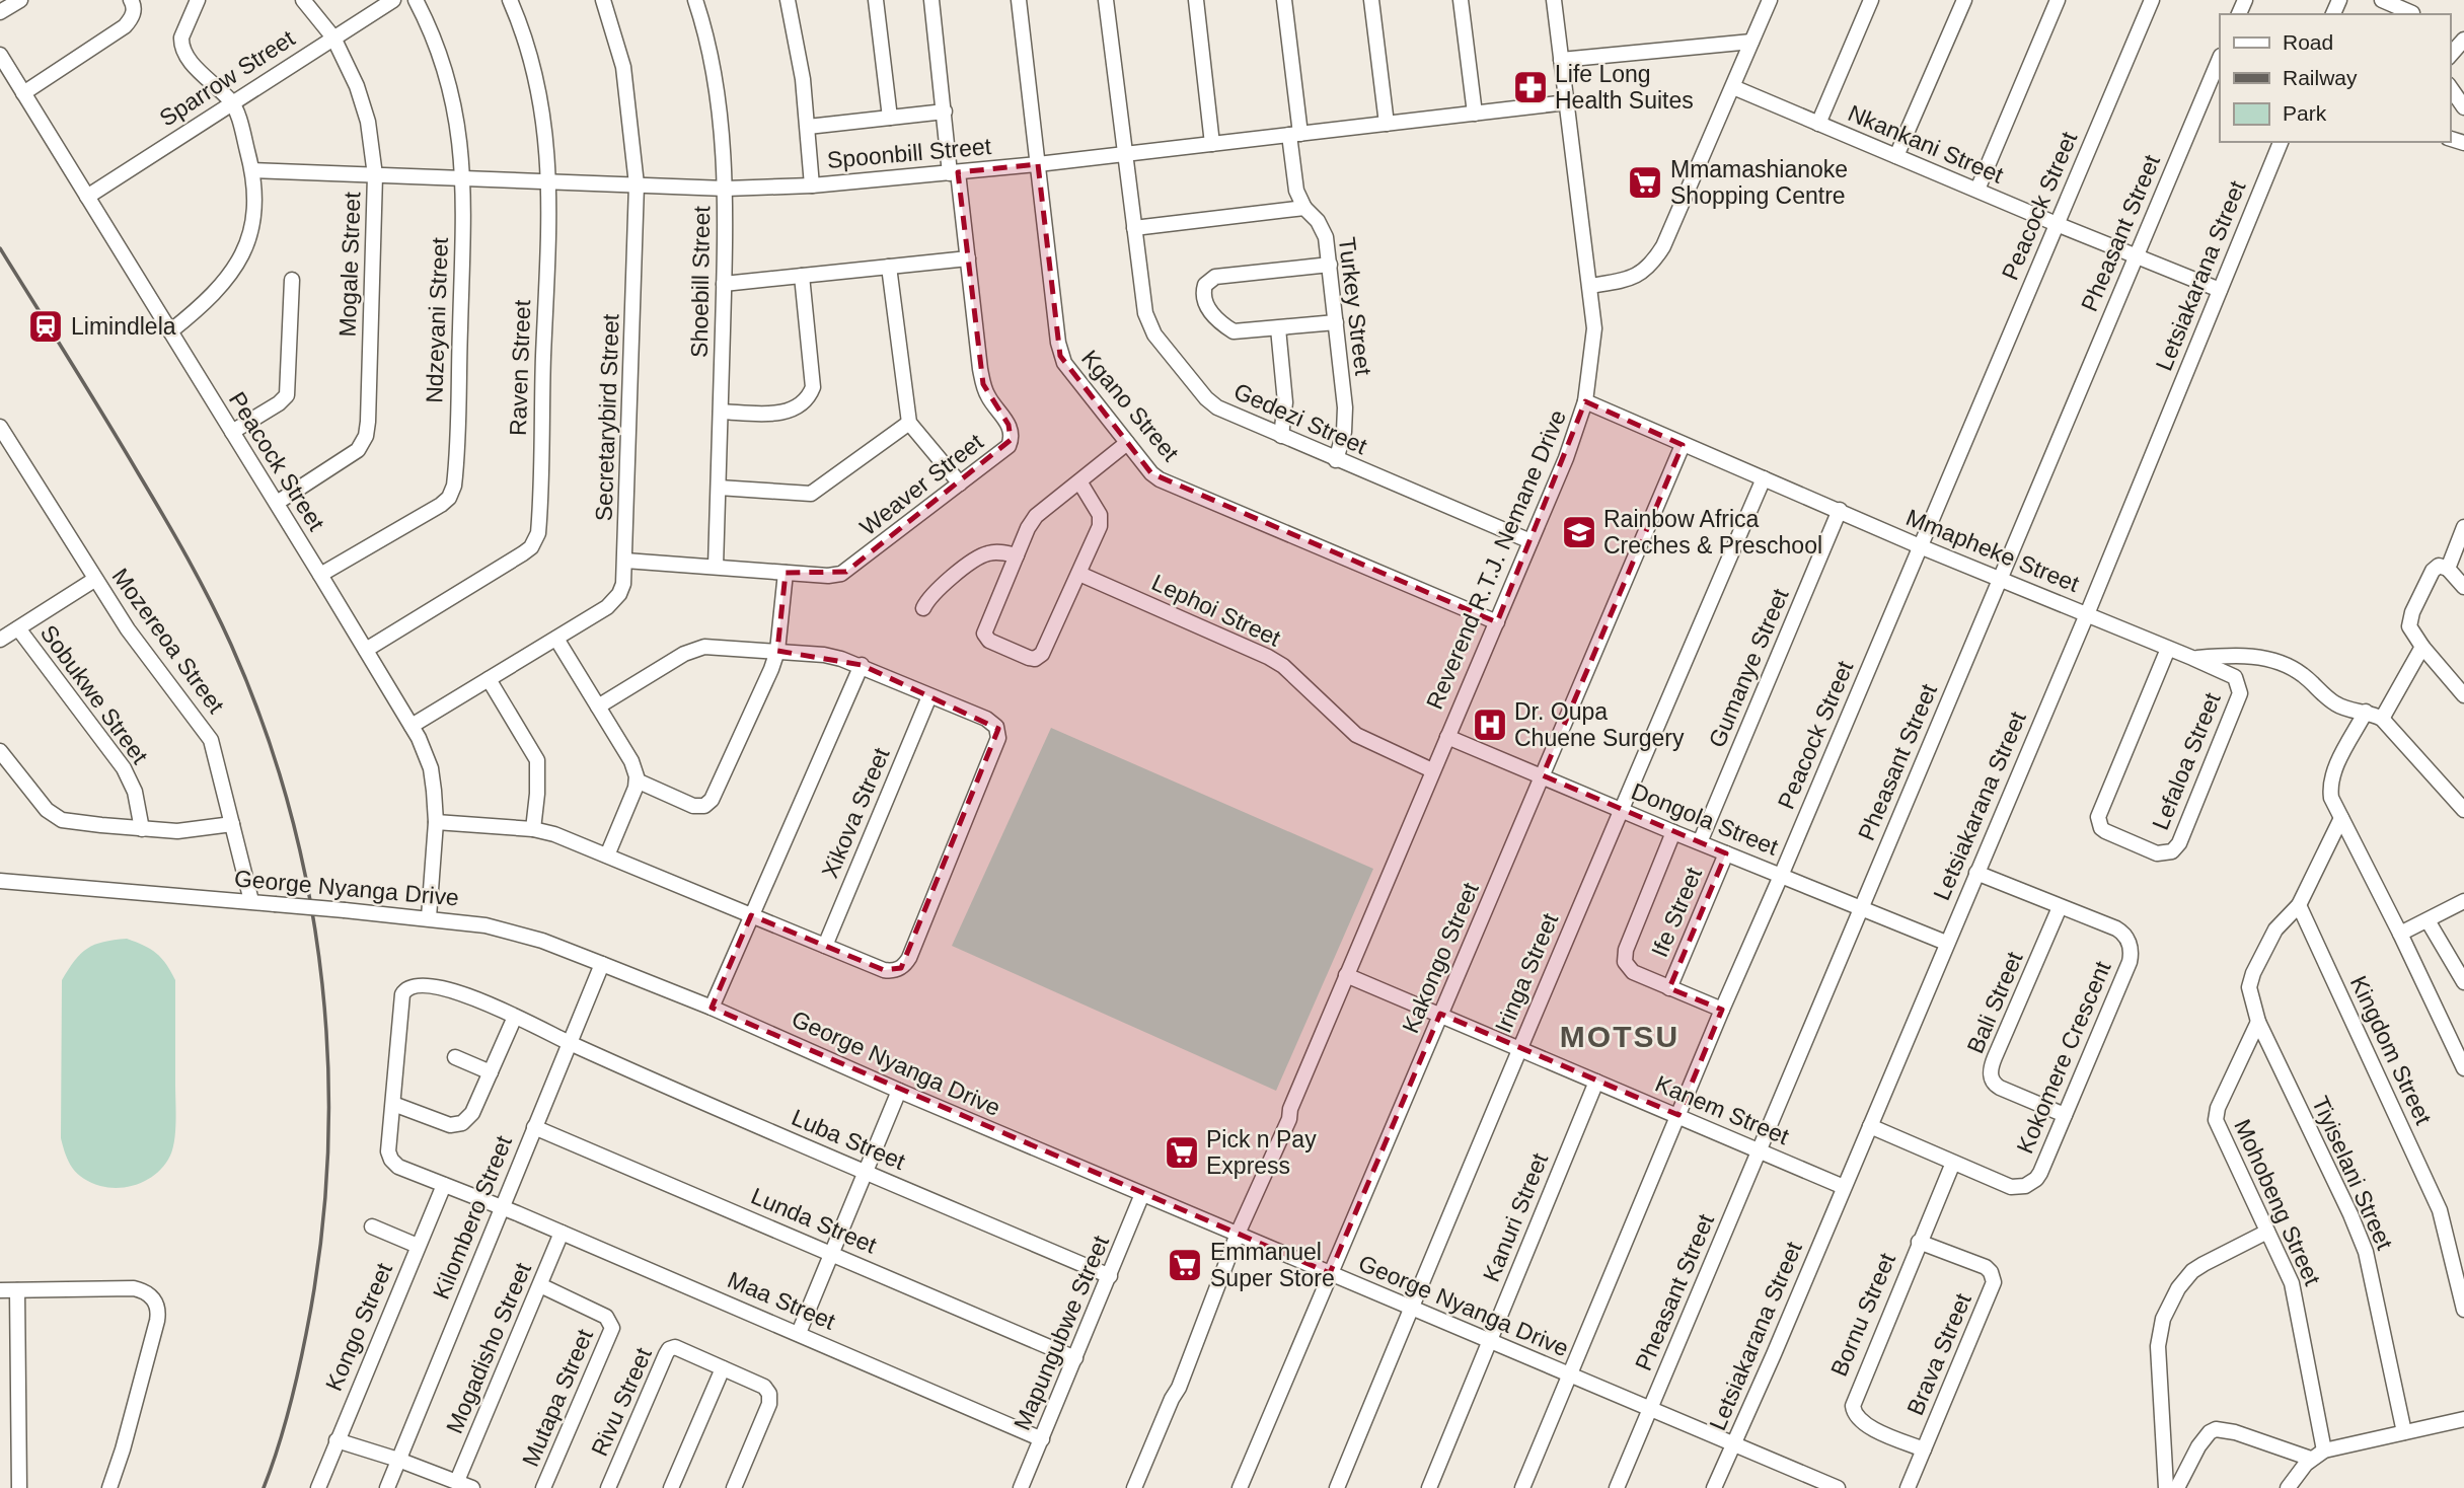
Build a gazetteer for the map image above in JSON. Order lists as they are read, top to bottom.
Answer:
{
  "streets": {
    "street": [
      "Sparrow Street",
      "Nkankani Street",
      "Spoonbill Street",
      "Peacock Street",
      "Pheasant Street",
      "Mogale Street",
      "Letsiakarana Street",
      "Shoebill Street",
      "Turkey Street",
      "Ndzeyani Street",
      "Raven Street",
      "Kgano Street",
      "Secretarybird Street",
      "Gedezi Street",
      "Weaver Street",
      "Mmapheke Street",
      "Reverend R.T.J. Nemane Drive",
      "Lephoi Street",
      "Mozereoa Street",
      "Gumanye Street",
      "Sobukwe Street",
      "Lefaloa Street",
      "Xikova Street",
      "Dongola Street",
      "George Nyanga Drive",
      "Ife Street",
      "Kakongo Street",
      "Iringa Street",
      "Bali Street",
      "Kingdom Street",
      "Kokomere Crescent",
      "Kanem Street",
      "Luba Street",
      "Tiyiselani Street",
      "Mohobeng Street",
      "Kilombero Street",
      "Kanuri Street",
      "Lunda Street",
      "Maa Street",
      "Bornu Street",
      "Kongo Street",
      "Mapungubwe Street",
      "Mogadisho Street",
      "Brava Street",
      "Mutapa Street",
      "Rivu Street"
    ]
  },
  "crossings": [
    ["Sparrow Street", "Peacock Street"],
    ["Sparrow Street", "Mogale Street"],
    ["Nkankani Street", "Peacock Street"],
    ["Nkankani Street", "Pheasant Street"],
    ["Nkankani Street", "Letsiakarana Street"],
    ["Spoonbill Street", "Mogale Street"],
    ["Spoonbill Street", "Shoebill Street"],
    ["Spoonbill Street", "Turkey Street"],
    ["Spoonbill Street", "Ndzeyani Street"],
    ["Spoonbill Street", "Raven Street"],
    ["Spoonbill Street", "Kgano Street"],
    ["Spoonbill Street", "Secretarybird Street"],
    ["Spoonbill Street", "Gedezi Street"],
    ["Spoonbill Street", "Weaver Street"],
    ["Spoonbill Street", "Reverend R.T.J. Nemane Drive"],
    ["Peacock Street", "Mogale Street"],
    ["Peacock Street", "Ndzeyani Street"],
    ["Peacock Street", "Raven Street"],
    ["Peacock Street", "Secretarybird Street"],
    ["Peacock Street", "Mmapheke Street"],
    ["Peacock Street", "Dongola Street"],
    ["Peacock Street", "George Nyanga Drive"],
    ["Peacock Street", "Kanem Street"],
    ["Pheasant Street", "Mmapheke Street"],
    ["Pheasant Street", "Dongola Street"],
    ["Pheasant Street", "George Nyanga Drive"],
    ["Pheasant Street", "Kanem Street"],
    ["Letsiakarana Street", "Mmapheke Street"],
    ["Letsiakarana Street", "Dongola Street"],
    ["Letsiakarana Street", "George Nyanga Drive"],
    ["Letsiakarana Street", "Kokomere Crescent"],
    ["Letsiakarana Street", "Kanem Street"],
    ["Shoebill Street", "Weaver Street"],
    ["Turkey Street", "Gedezi Street"],
    ["Kgano Street", "Reverend R.T.J. Nemane Drive"],
    ["Secretarybird Street", "Weaver Street"],
    ["Gedezi Street", "Reverend R.T.J. Nemane Drive"],
    ["Mmapheke Street", "Reverend R.T.J. Nemane Drive"],
    ["Mmapheke Street", "Gumanye Street"],
    ["Mmapheke Street", "Lefaloa Street"],
    ["Mmapheke Street", "Kakongo Street"],
    ["Mmapheke Street", "Iringa Street"],
    ["Reverend R.T.J. Nemane Drive", "Lephoi Street"],
    ["Reverend R.T.J. Nemane Drive", "Dongola Street"],
    ["Reverend R.T.J. Nemane Drive", "George Nyanga Drive"],
    ["Reverend R.T.J. Nemane Drive", "Kanem Street"],
    ["Mozereoa Street", "George Nyanga Drive"],
    ["Gumanye Street", "Dongola Street"],
    ["Dongola Street", "Ife Street"],
    ["Dongola Street", "Kakongo Street"],
    ["Dongola Street", "Iringa Street"],
    ["George Nyanga Drive", "Kakongo Street"],
    ["George Nyanga Drive", "Iringa Street"],
    ["George Nyanga Drive", "Kilombero Street"],
    ["George Nyanga Drive", "Kanuri Street"],
    ["George Nyanga Drive", "Mapungubwe Street"],
    ["Kakongo Street", "Kanem Street"],
    ["Iringa Street", "Kanem Street"],
    ["Bali Street", "Kokomere Crescent"],
    ["Kingdom Street", "Tiyiselani Street"],
    ["Kokomere Crescent", "Bornu Street"],
    ["Kanem Street", "Kanuri Street"],
    ["Luba Street", "Kilombero Street"],
    ["Luba Street", "Maa Street"],
    ["Luba Street", "Mapungubwe Street"],
    ["Tiyiselani Street", "Mohobeng Street"],
    ["Kilombero Street", "Lunda Street"],
    ["Kilombero Street", "Maa Street"],
    ["Lunda Street", "Mapungubwe Street"],
    ["Maa Street", "Kongo Street"],
    ["Maa Street", "Mapungubwe Street"],
    ["Maa Street", "Mogadisho Street"],
    ["Bornu Street", "Brava Street"],
    ["Mogadisho Street", "Mutapa Street"]
  ],
  "districts": ["MOTSU"],
  "places": {
    "pharmacy": ["Life Long Health Suites"],
    "supermarket": ["Mmamashianoke Shopping Centre", "Pick n Pay Express", "Emmanuel Super Store"],
    "station": ["Limindlela"],
    "school or university": ["Rainbow Africa Creches & Preschool"],
    "hospital": ["Dr. Oupa Chuene Surgery"]
  },
  "legend": ["Road", "Railway", "Park"]
}
